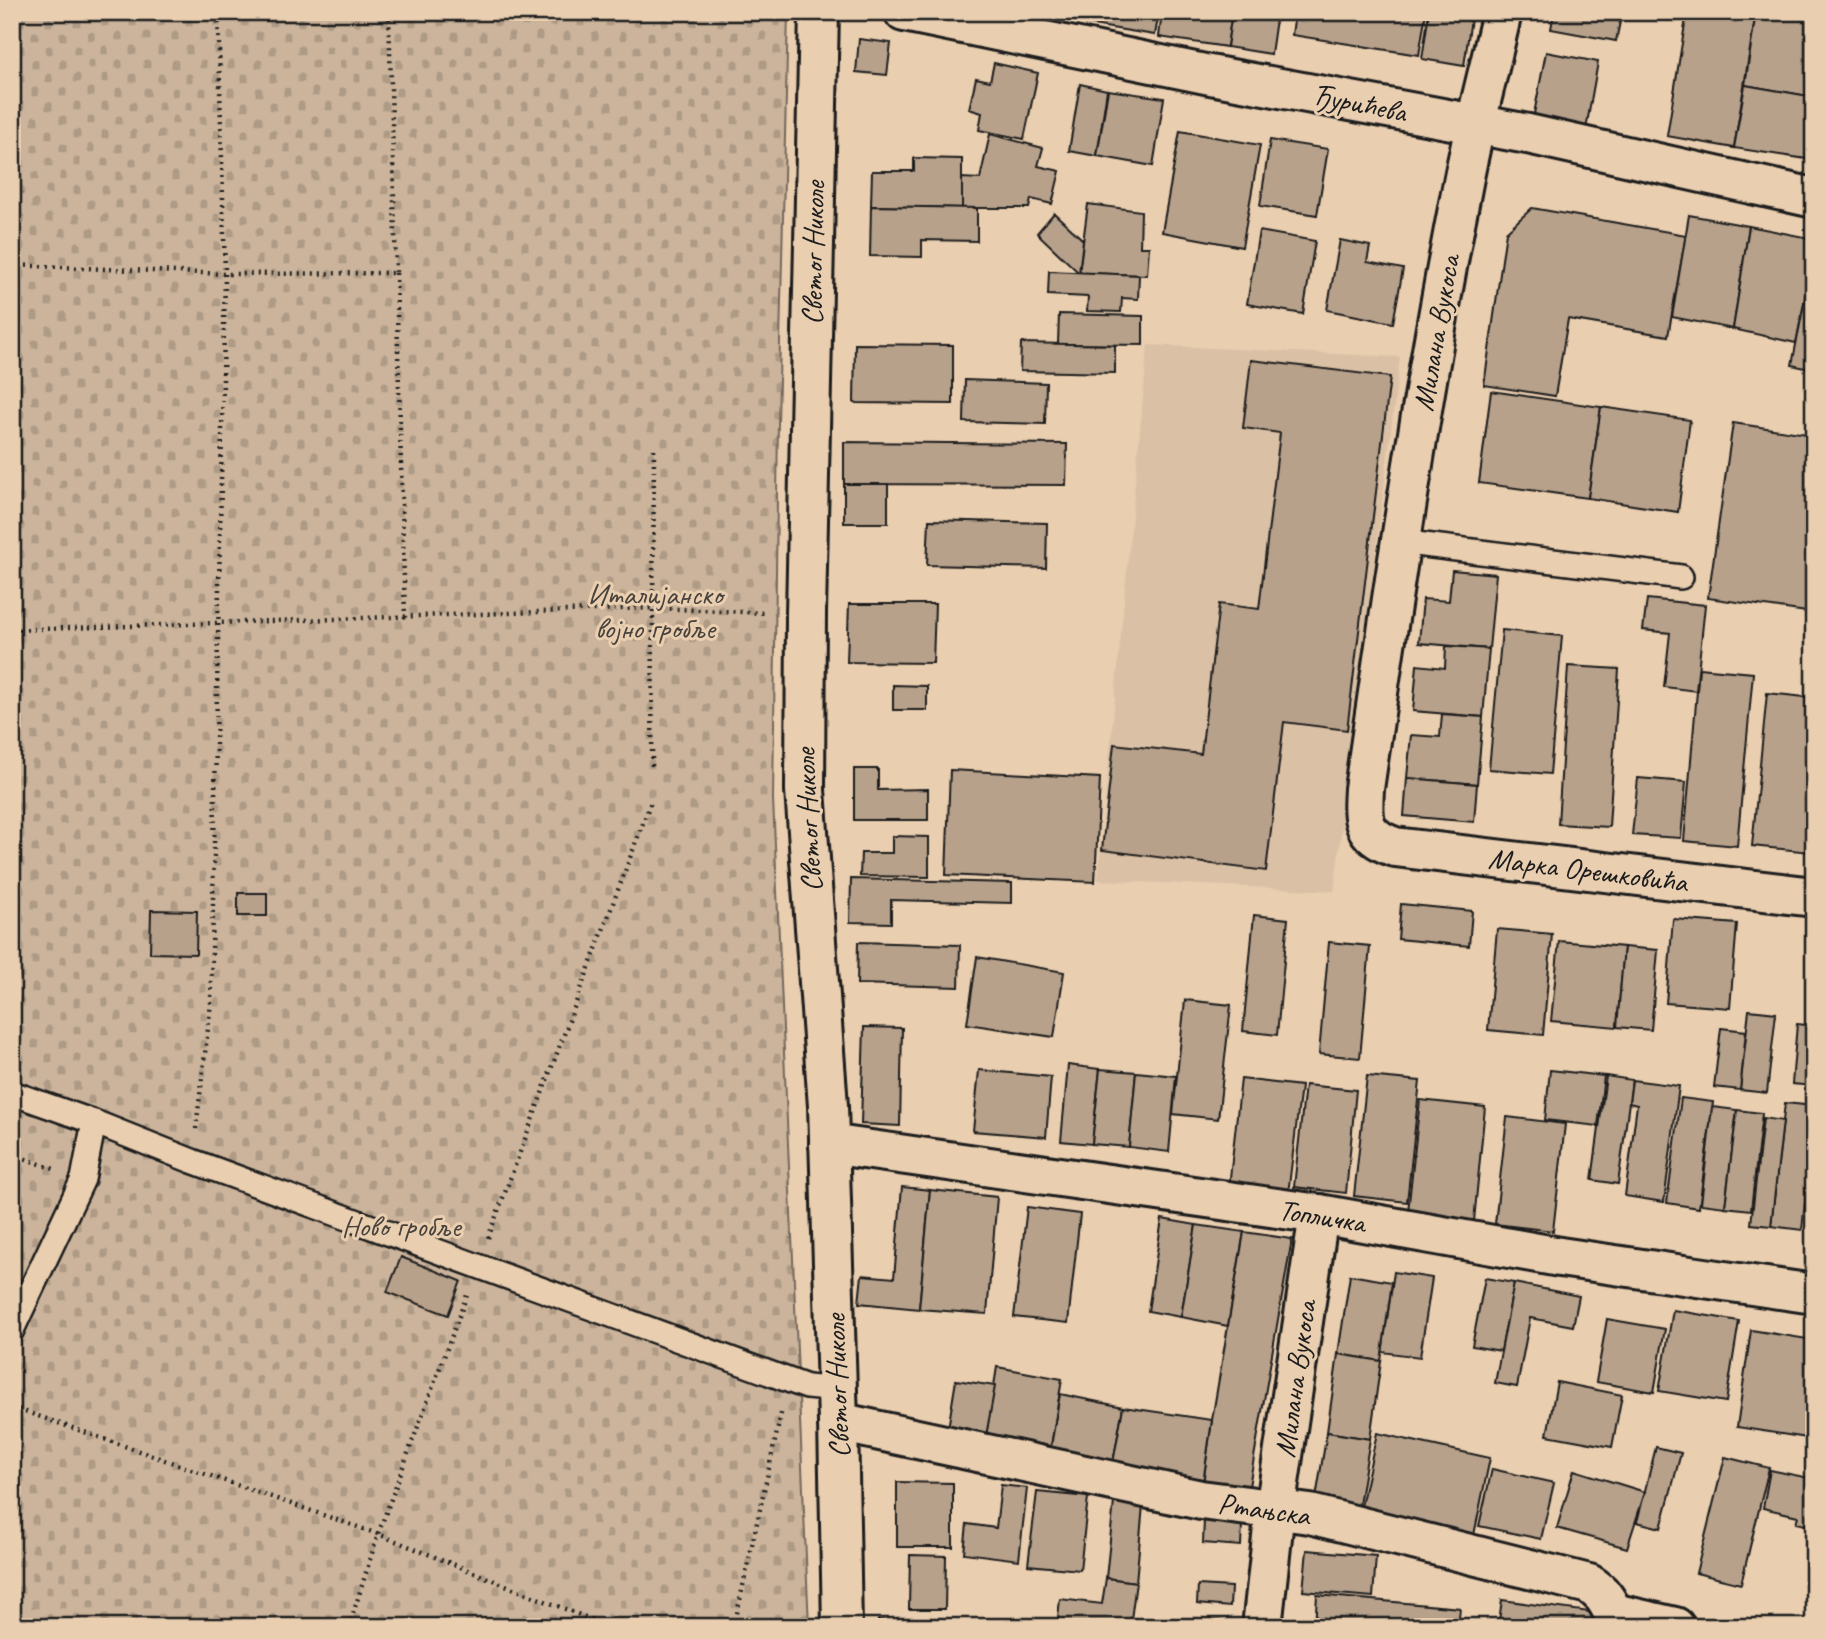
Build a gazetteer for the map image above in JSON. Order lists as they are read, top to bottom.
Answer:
{
  "streets": {
    "street": [
      "Ђурићева",
      "Светог Николе",
      "Милана Вукоса",
      "Марка Орешковића",
      "Топличка",
      "Ртањска"
    ]
  },
  "crossings": [
    ["Ђурићева", "Милана Вукоса"],
    ["Светог Николе", "Топличка"],
    ["Светог Николе", "Ртањска"],
    ["Милана Вукоса", "Марка Орешковића"],
    ["Милана Вукоса", "Топличка"],
    ["Милана Вукоса", "Ртањска"]
  ],
  "parks": ["Италијанско војно гробље", "Ново гробље"]
}
